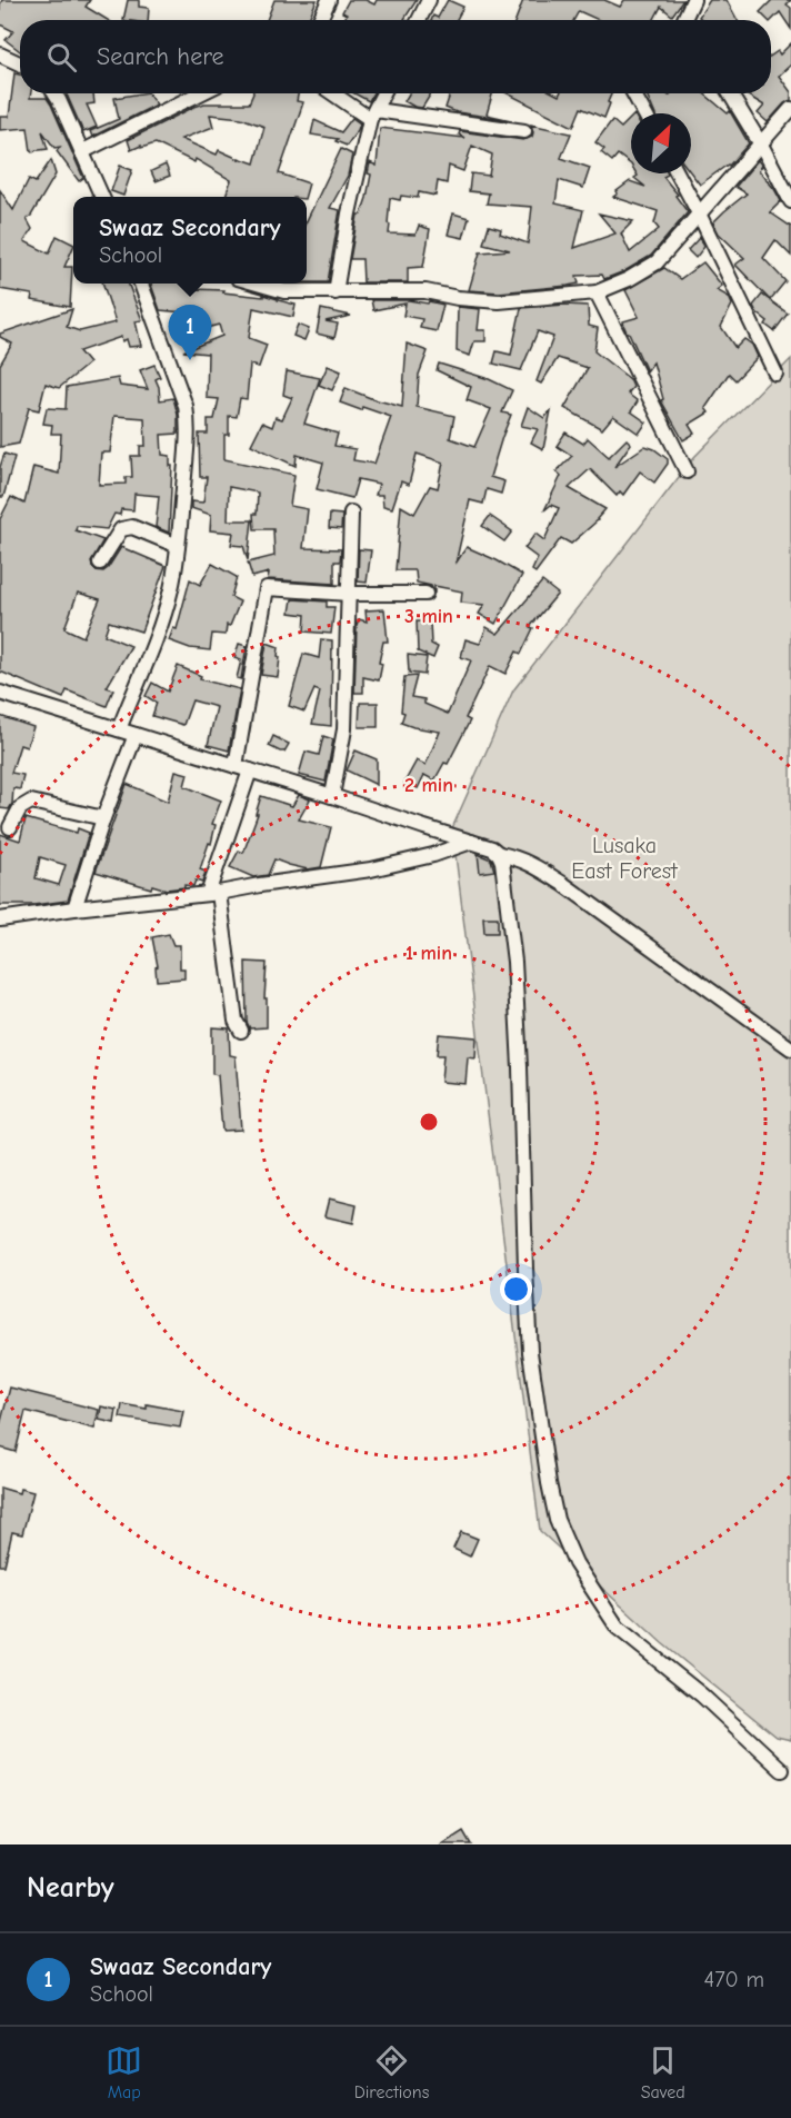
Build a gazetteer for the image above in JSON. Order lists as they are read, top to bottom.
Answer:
{
  "parks": ["Lusaka East Forest"],
  "north": "top right",
  "page": {
    "search": "Search here",
    "popup": ["Swaaz Secondary", "School"],
    "pins": "1",
    "heading": "Nearby",
    "list": [
      {
        "mark": "1",
        "name": "Swaaz Secondary",
        "note": "School",
        "value": "470 m"
      }
    ],
    "nav": ["Map", "Directions", "Saved"]
  },
  "rings": ["3 min", "2 min", "1 min"]
}
